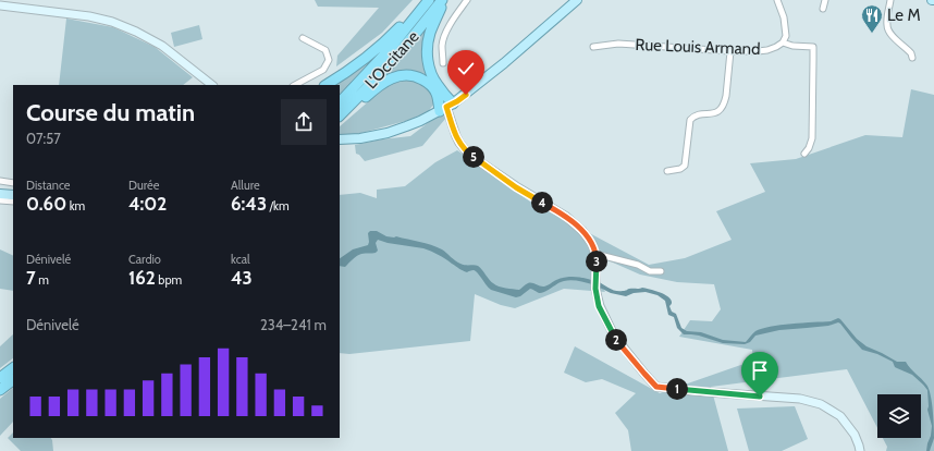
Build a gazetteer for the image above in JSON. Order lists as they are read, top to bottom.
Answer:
{
  "streets": {
    "highway": ["L'Occitane"],
    "street": ["Rue Louis Armand"]
  },
  "places": {
    "restaurant": ["Le M"]
  },
  "page": {
    "heading": ["Course du matin", "07:57"],
    "pins": [
      "5",
      "4",
      "3",
      "2",
      "1"
    ],
    "stats": [
      ["Distance", "0.60 km"],
      ["Durée", "4:02"],
      ["Allure", "6:43 /km"],
      ["Dénivelé", "7 m"],
      ["Cardio", "162 bpm"],
      ["kcal", "43"]
    ],
    "chart": ["Dénivelé", "234–241 m"]
  }
}
